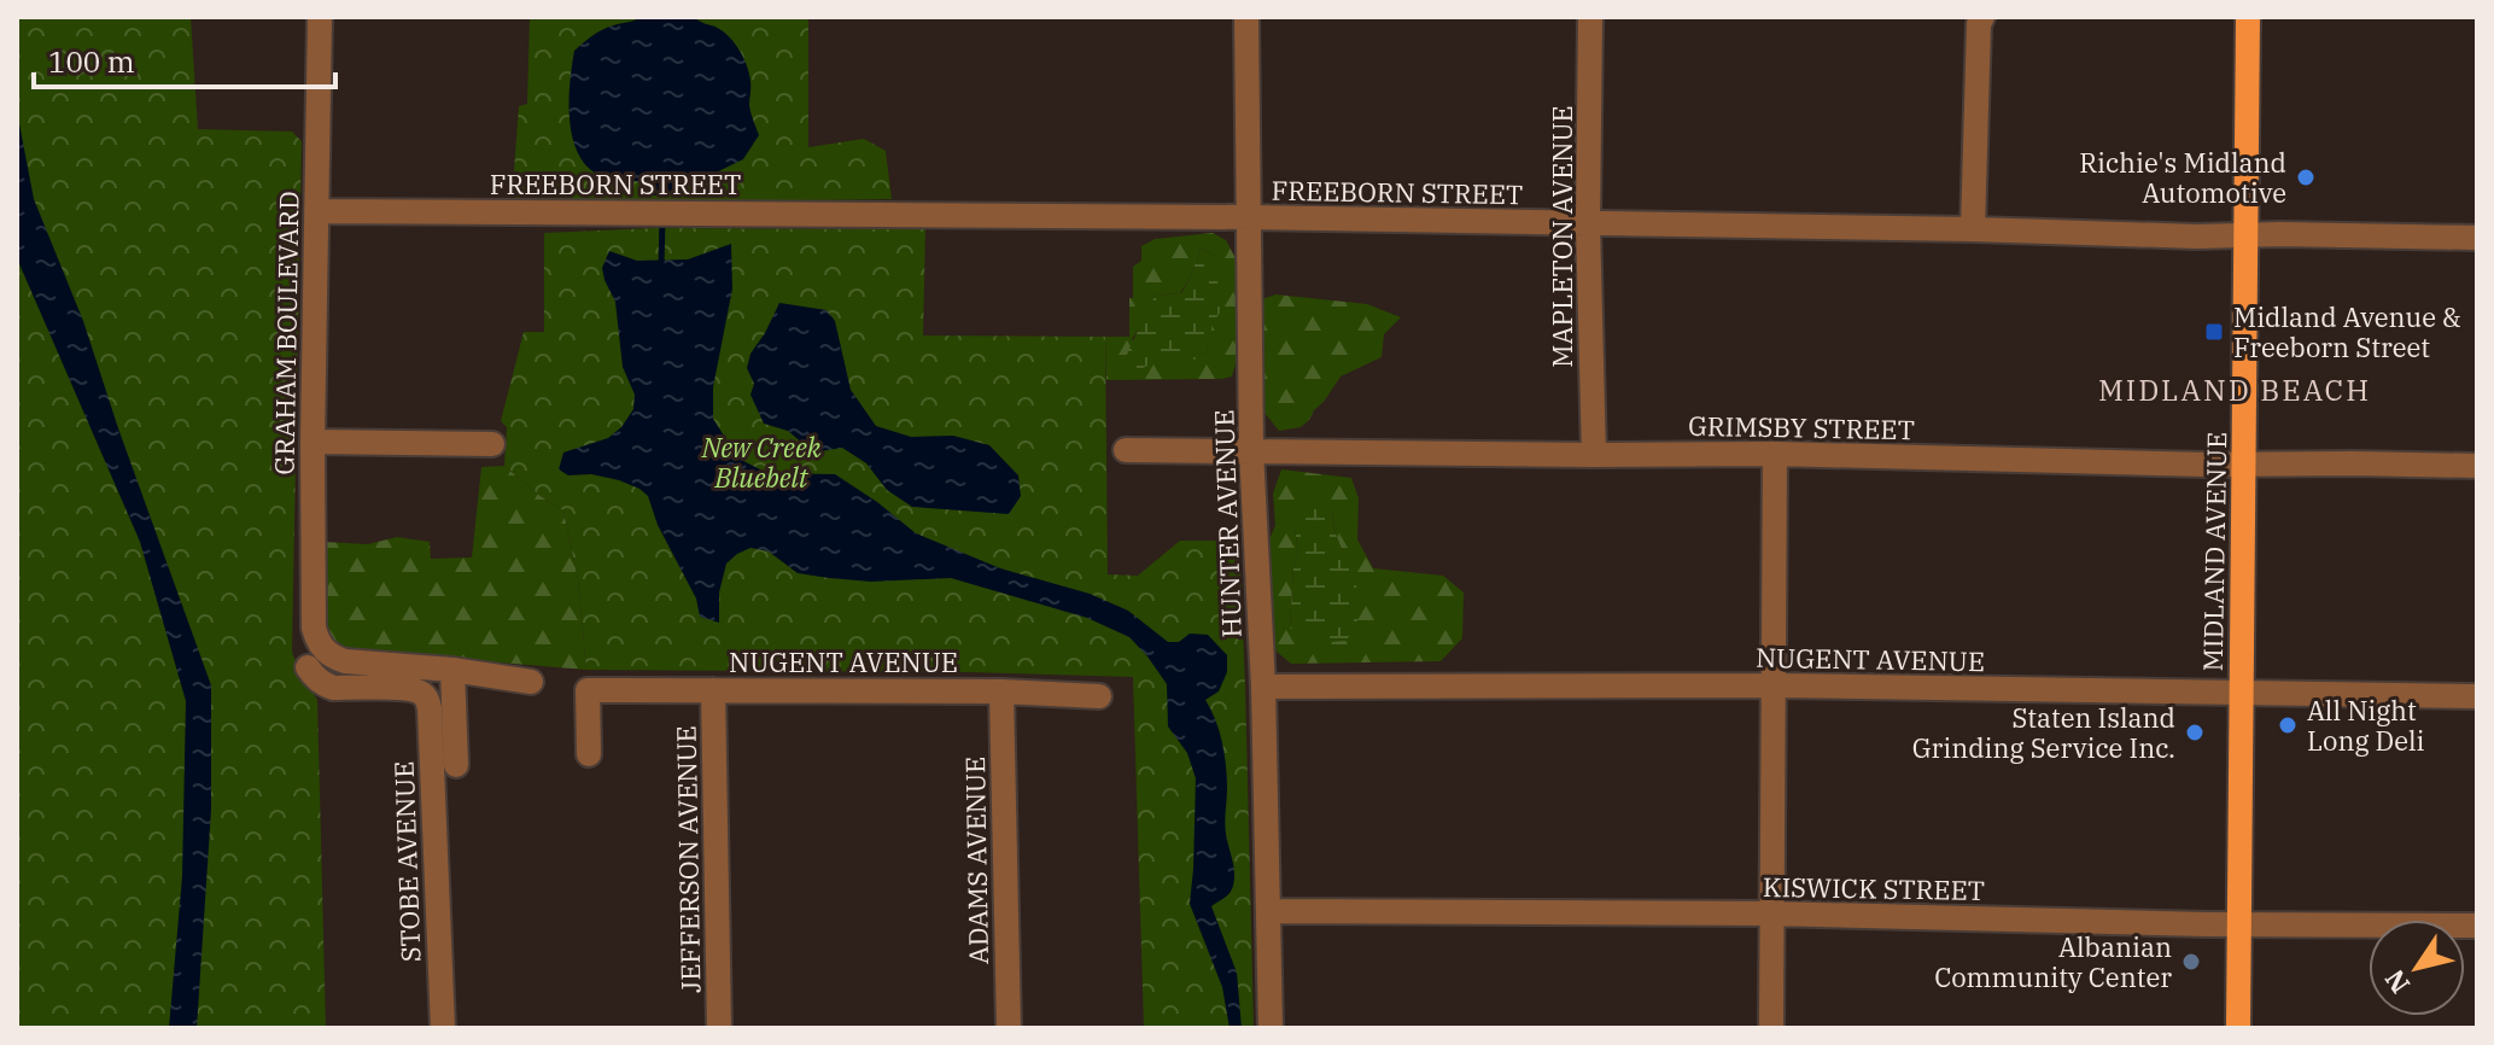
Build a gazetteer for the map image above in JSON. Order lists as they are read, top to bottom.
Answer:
{
  "streets": {
    "main road": ["MIDLAND AVENUE"],
    "street": [
      "FREEBORN STREET",
      "MAPLETON AVENUE",
      "GRAHAM BOULEVARD",
      "GRIMSBY STREET",
      "HUNTER AVENUE",
      "NUGENT AVENUE",
      "JEFFERSON AVENUE",
      "ADAMS AVENUE",
      "STOBE AVENUE",
      "KISWICK STREET"
    ]
  },
  "crossings": [
    ["FREEBORN STREET", "MAPLETON AVENUE"],
    ["FREEBORN STREET", "GRAHAM BOULEVARD"],
    ["FREEBORN STREET", "HUNTER AVENUE"],
    ["FREEBORN STREET", "MIDLAND AVENUE"],
    ["MAPLETON AVENUE", "GRIMSBY STREET"],
    ["GRAHAM BOULEVARD", "STOBE AVENUE"],
    ["GRIMSBY STREET", "HUNTER AVENUE"],
    ["GRIMSBY STREET", "MIDLAND AVENUE"],
    ["HUNTER AVENUE", "NUGENT AVENUE"],
    ["HUNTER AVENUE", "KISWICK STREET"],
    ["MIDLAND AVENUE", "NUGENT AVENUE"],
    ["MIDLAND AVENUE", "KISWICK STREET"],
    ["NUGENT AVENUE", "JEFFERSON AVENUE"],
    ["NUGENT AVENUE", "ADAMS AVENUE"]
  ],
  "districts": ["MIDLAND BEACH"],
  "parks": ["New Creek Bluebelt"],
  "places": {
    "other": [
      "Richie's Midland Automotive",
      "All Night Long Deli",
      "Staten Island Grinding Service Inc.",
      "Albanian Community Center"
    ],
    "transit": ["Midland Avenue & Freeborn Street"]
  },
  "scale_bar": "100 m",
  "north": "bottom left"
}
